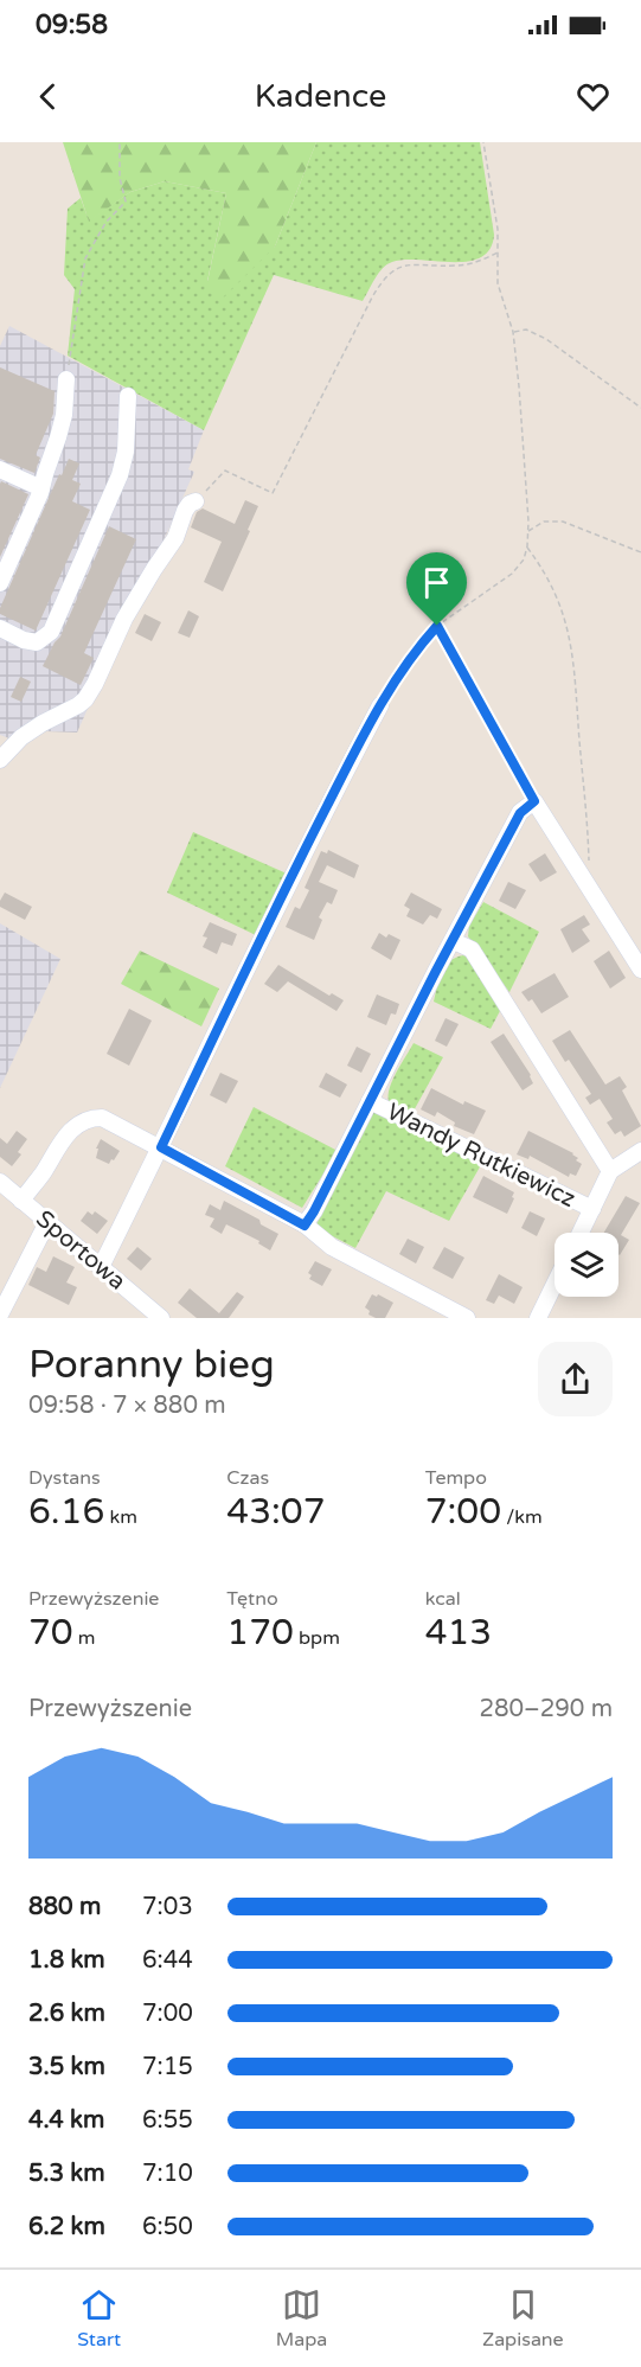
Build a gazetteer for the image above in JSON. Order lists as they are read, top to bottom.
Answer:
{
  "streets": {
    "street": ["Wandy Rutkiewicz", "Sportowa"]
  },
  "page": {
    "status": "09:58",
    "header": "Kadence",
    "heading": ["Poranny bieg", "09:58 · 7 × 880 m"],
    "stats": [
      ["Dystans", "6.16 km"],
      ["Czas", "43:07"],
      ["Tempo", "7:00 /km"],
      ["Przewyższenie", "70 m"],
      ["Tętno", "170 bpm"],
      ["kcal", "413"]
    ],
    "chart": ["Przewyższenie", "280–290 m"],
    "list": [
      {
        "name": "880 m",
        "note": "7:03"
      },
      {
        "name": "1.8 km",
        "note": "6:44"
      },
      {
        "name": "2.6 km",
        "note": "7:00"
      },
      {
        "name": "3.5 km",
        "note": "7:15"
      },
      {
        "name": "4.4 km",
        "note": "6:55"
      },
      {
        "name": "5.3 km",
        "note": "7:10"
      },
      {
        "name": "6.2 km",
        "note": "6:50"
      }
    ],
    "tabs": ["Start", "Mapa", "Zapisane"]
  }
}
